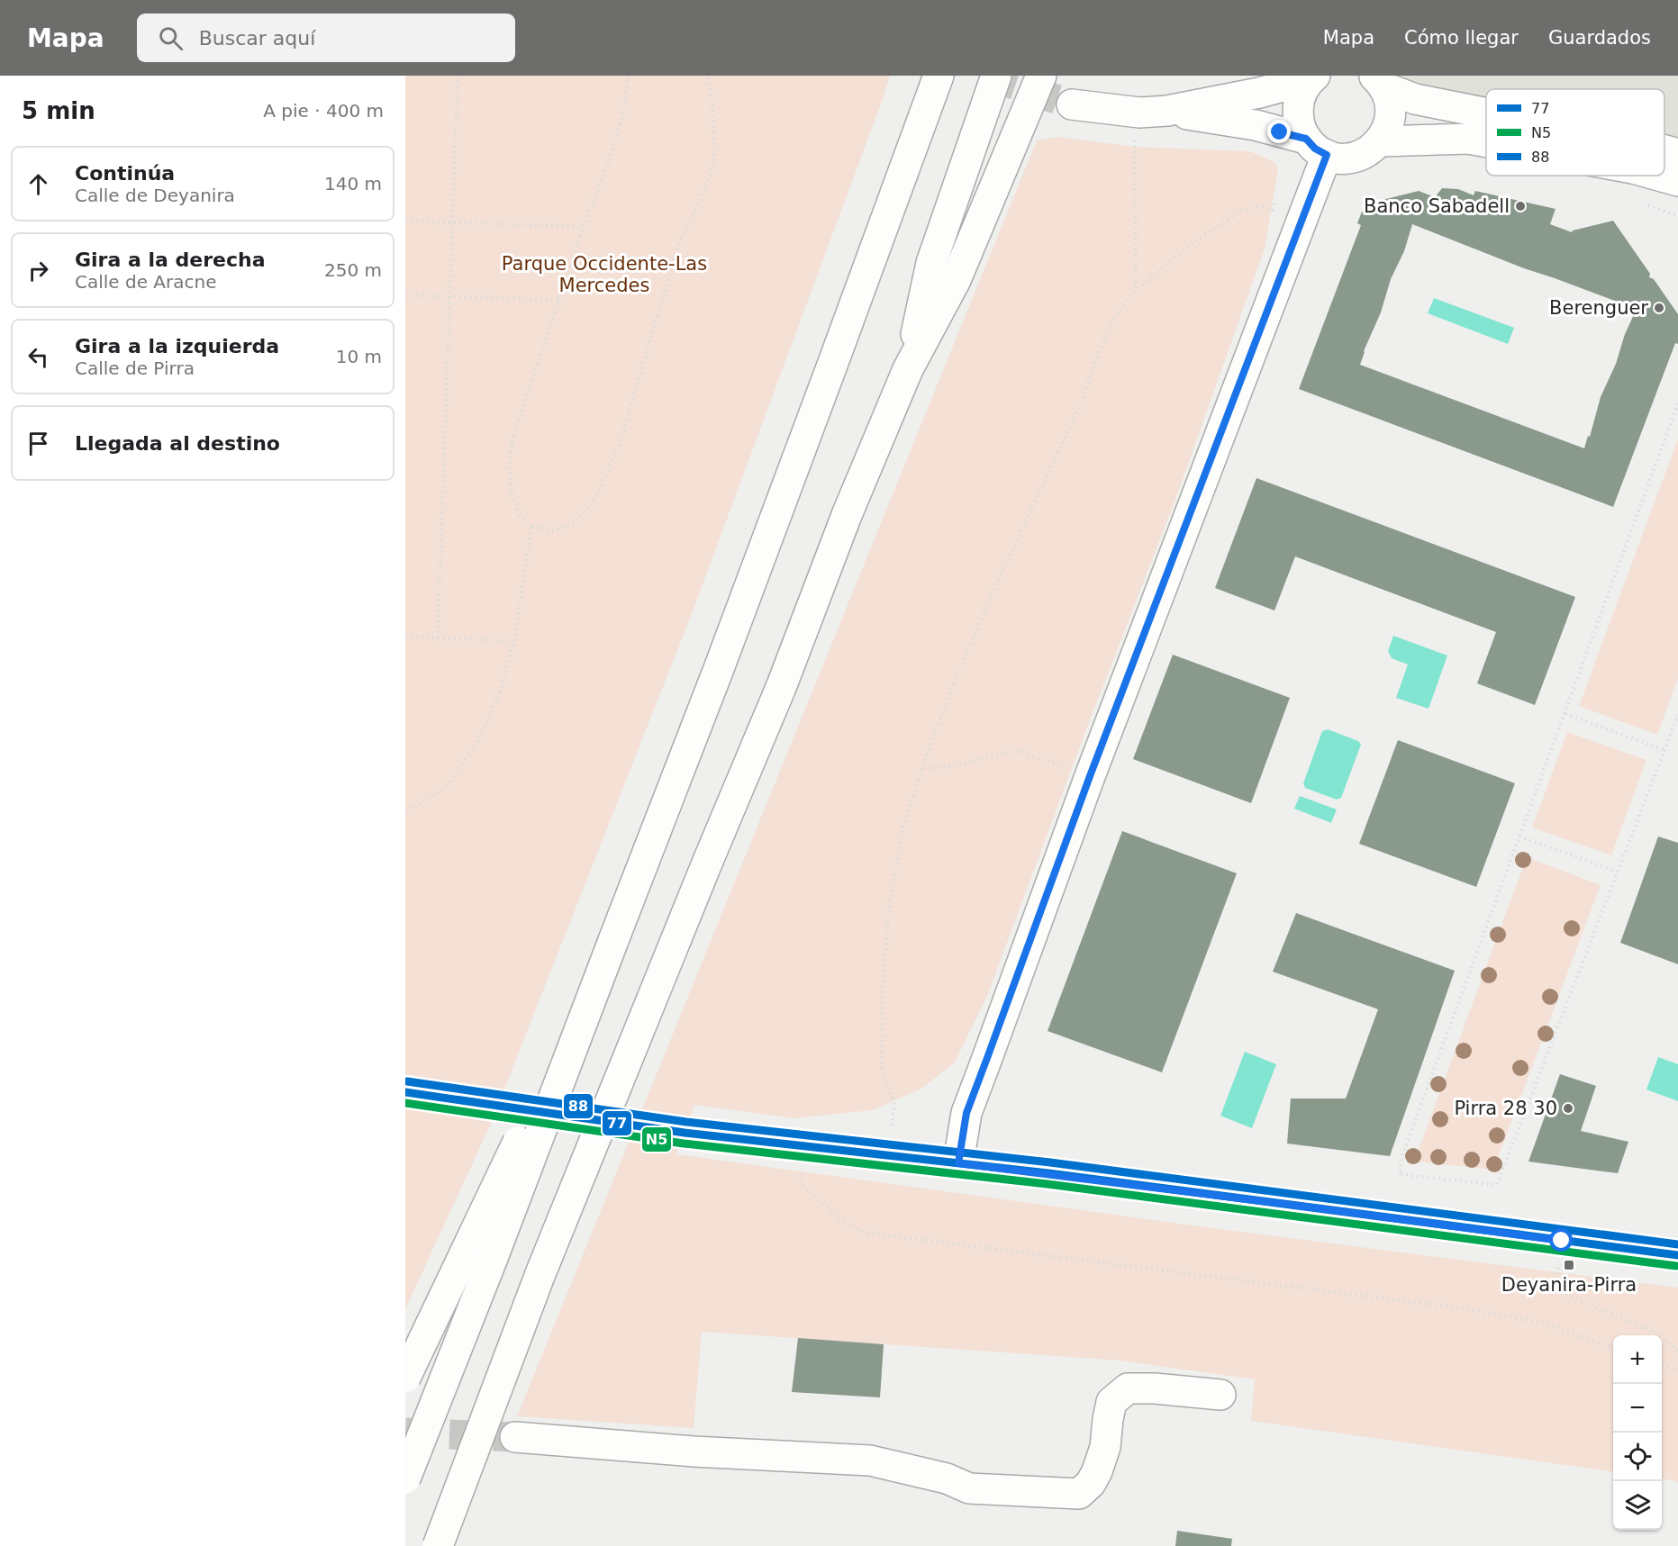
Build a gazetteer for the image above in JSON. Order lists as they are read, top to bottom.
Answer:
{
  "parks": ["Parque Occidente-Las Mercedes"],
  "places": {
    "other": ["Banco Sabadell", "Berenguer", "Pirra 28 30"],
    "transit": ["Deyanira-Pirra"]
  },
  "lines": ["transit line 88", "transit line 77", "transit line N5"],
  "legend": ["77", "N5", "88"],
  "page": {
    "header": "Mapa",
    "search": "Buscar aquí",
    "nav": ["Mapa", "Cómo llegar", "Guardados"],
    "heading": ["5 min", "A pie · 400 m"],
    "list": [
      ["Continúa", "Calle de Deyanira", "140 m"],
      ["Gira a la derecha", "Calle de Aracne", "250 m"],
      ["Gira a la izquierda", "Calle de Pirra", "10 m"],
      "Llegada al destino"
    ],
    "map_buttons": ["+", "−"]
  }
}
